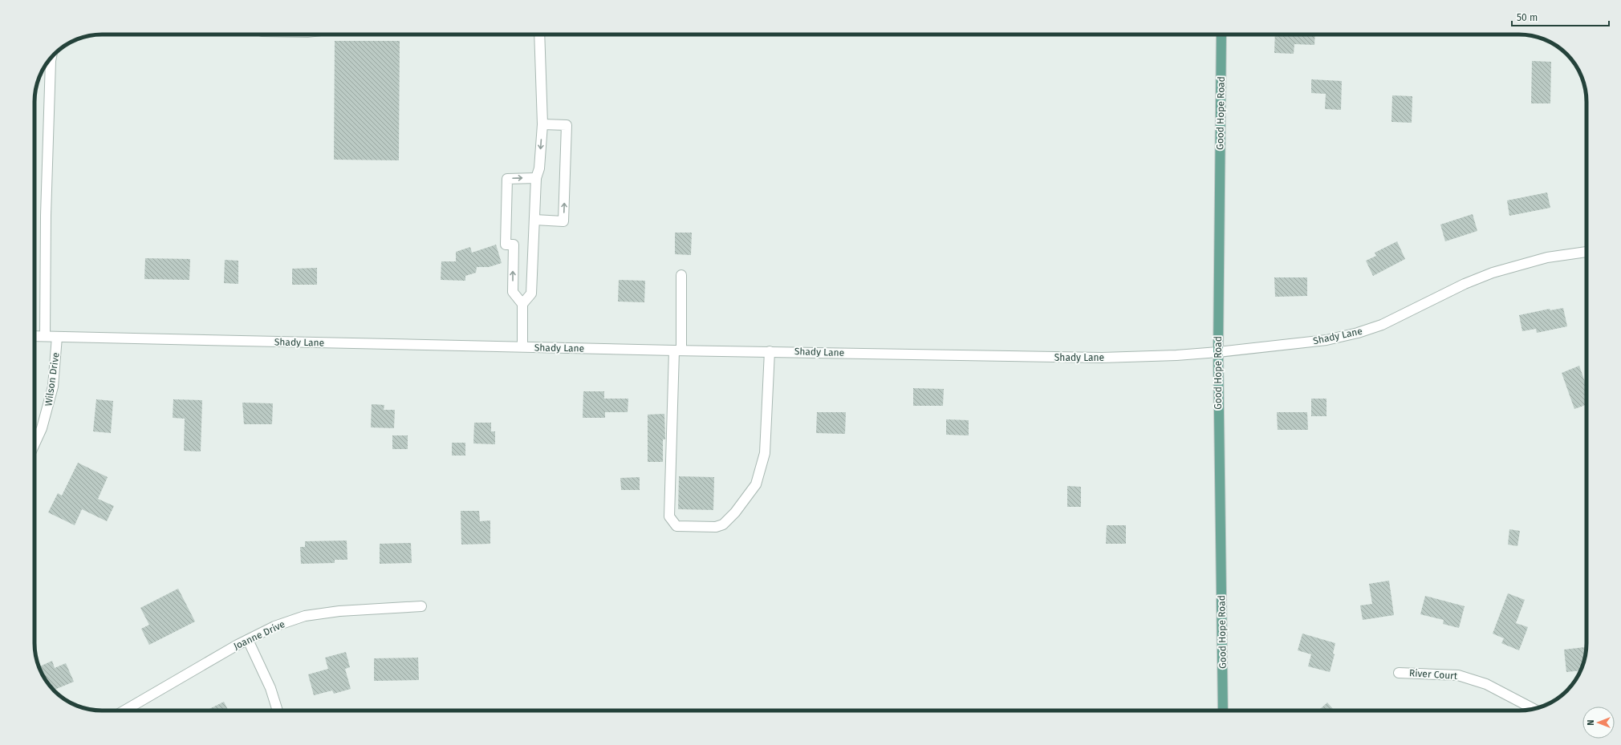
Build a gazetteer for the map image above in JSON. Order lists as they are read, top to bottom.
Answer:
{
  "streets": {
    "main road": ["Good Hope Road"],
    "street": [
      "Shady Lane",
      "Wilson Drive",
      "Joanne Drive",
      "River Court"
    ]
  },
  "crossings": [
    ["Good Hope Road", "Shady Lane"],
    ["Shady Lane", "Wilson Drive"]
  ],
  "scale_bar": "50 m",
  "north": "left"
}
